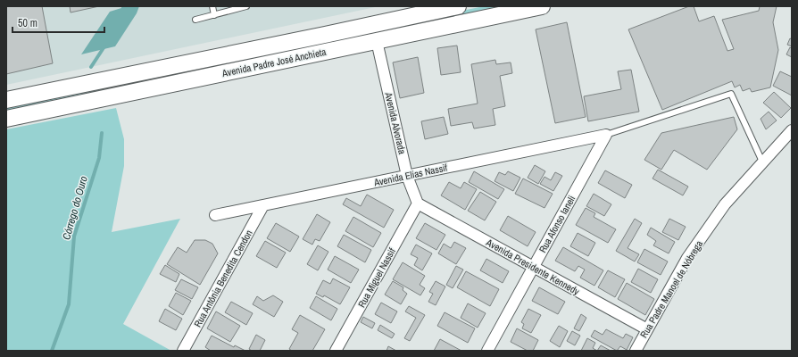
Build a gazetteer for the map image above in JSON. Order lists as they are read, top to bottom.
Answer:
{
  "streets": {
    "main road": ["Avenida Padre José Anchieta"],
    "street": [
      "Avenida Alvorada",
      "Avenida Elias Nassif",
      "Rua Afonso Ianeli",
      "Avenida Presidente Kennedy",
      "Rua Miguel Nassif",
      "Rua Antônia Benedita Cendon",
      "Rua Padre Manoel de Nóbrega"
    ]
  },
  "crossings": [
    ["Avenida Padre José Anchieta", "Avenida Alvorada"],
    ["Avenida Alvorada", "Avenida Elias Nassif"],
    ["Avenida Alvorada", "Avenida Presidente Kennedy"],
    ["Avenida Alvorada", "Rua Miguel Nassif"],
    ["Avenida Elias Nassif", "Rua Afonso Ianeli"],
    ["Avenida Elias Nassif", "Rua Antônia Benedita Cendon"],
    ["Rua Afonso Ianeli", "Avenida Presidente Kennedy"],
    ["Avenida Presidente Kennedy", "Rua Miguel Nassif"],
    ["Avenida Presidente Kennedy", "Rua Padre Manoel de Nóbrega"]
  ],
  "water": ["Córrego do Ouro"],
  "scale_bar": "50 m"
}
